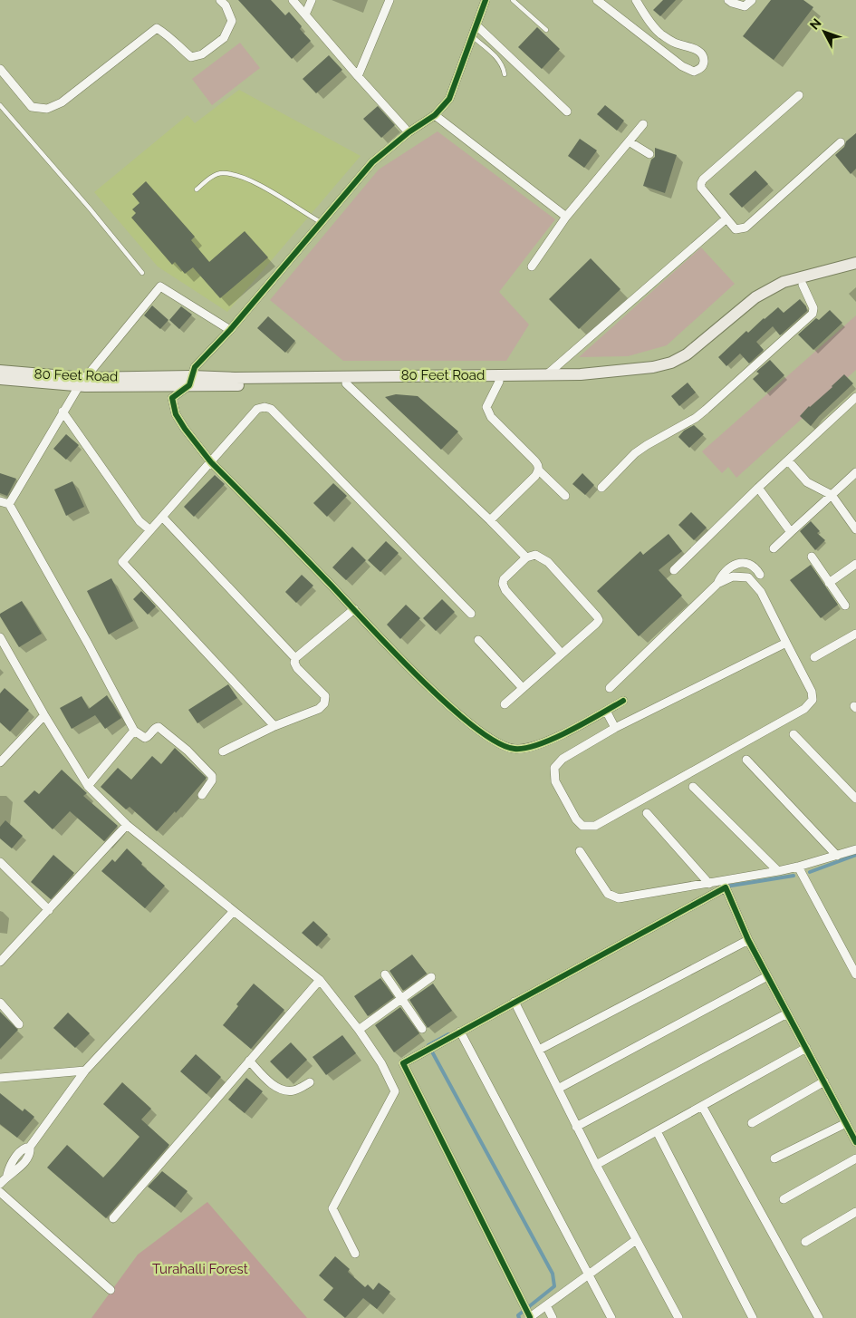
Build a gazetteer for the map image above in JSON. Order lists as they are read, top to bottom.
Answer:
{
  "streets": {
    "main road": ["80 Feet Road"]
  },
  "parks": ["Turahalli Forest"],
  "north": "top left"
}
